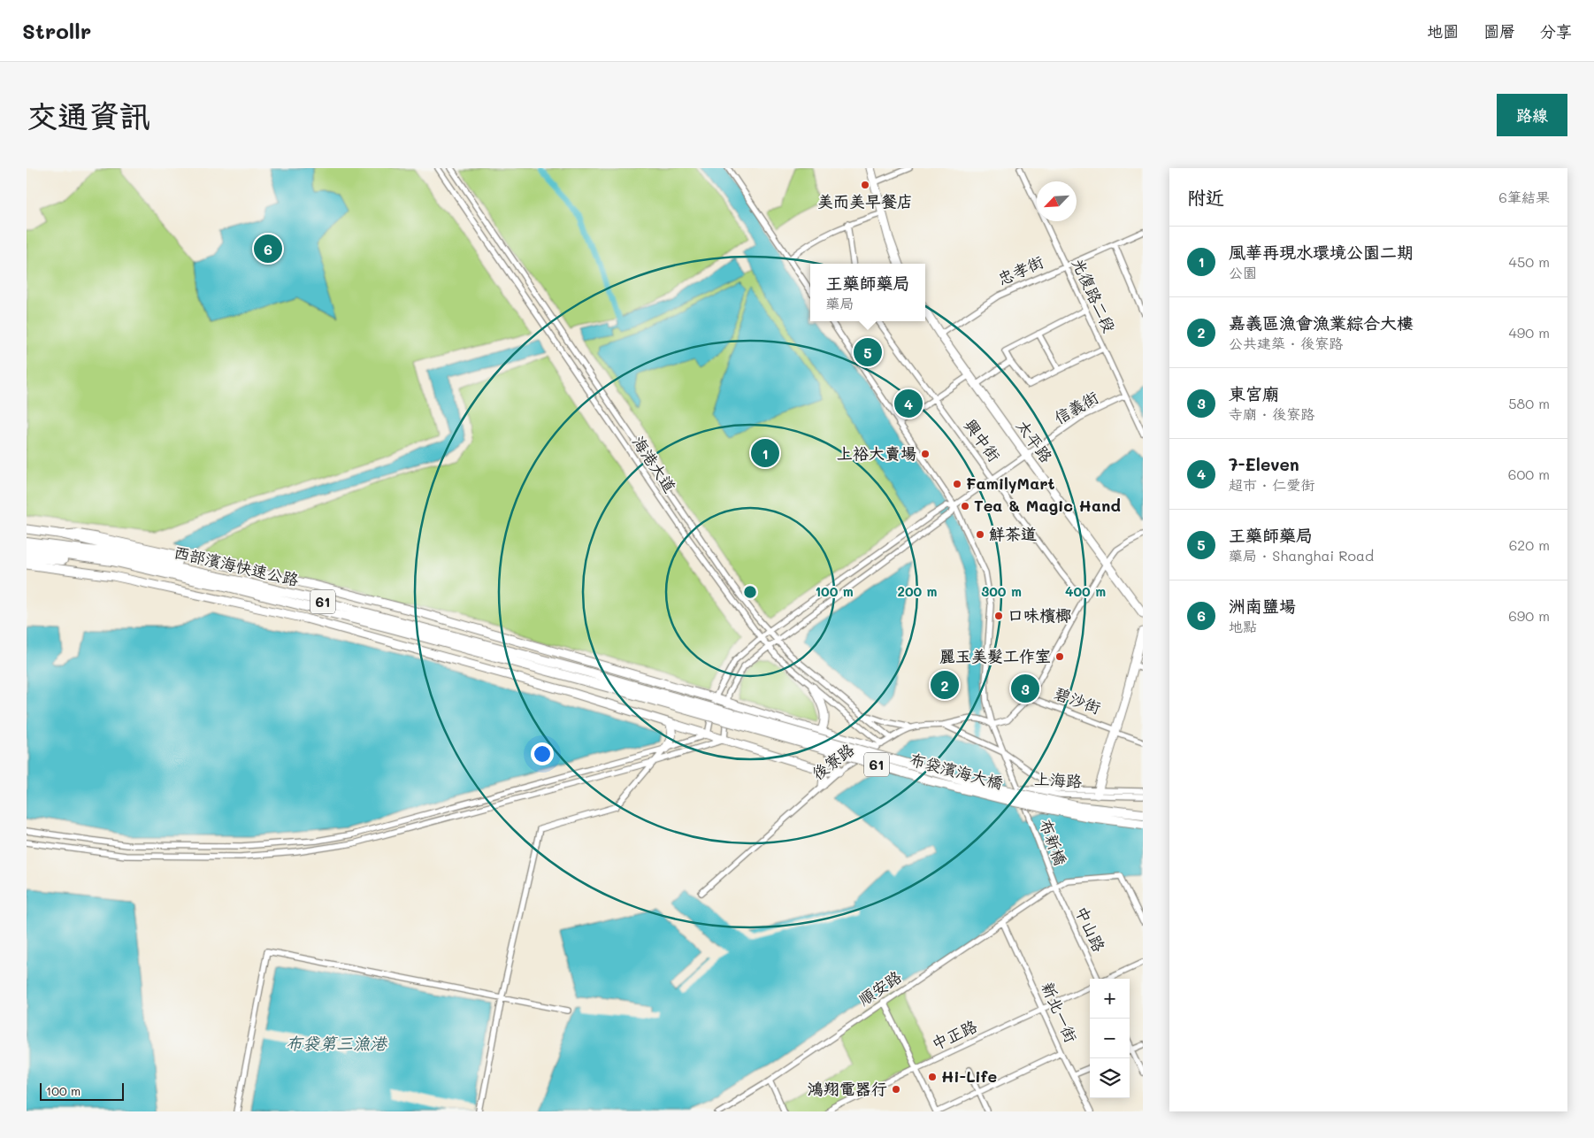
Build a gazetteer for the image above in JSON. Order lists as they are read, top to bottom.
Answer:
{
  "streets": {
    "highway": ["西部濱海快速公路", "61", "布袋濱海大橋"],
    "street": [
      "忠孝街",
      "光復路二段",
      "信義街",
      "興中街",
      "太平路",
      "海港大道",
      "碧沙街",
      "後寮路",
      "上海路",
      "布新橋",
      "中山路",
      "順安路",
      "新北一街",
      "中正路"
    ]
  },
  "crossings": [
    ["忠孝街", "光復路二段"],
    ["忠孝街", "太平路"],
    ["光復路二段", "信義街"],
    ["信義街", "興中街"],
    ["信義街", "太平路"],
    ["信義街", "布新橋"],
    ["海港大道", "後寮路"],
    ["西部濱海快速公路", "布袋濱海大橋"],
    ["後寮路", "布新橋"],
    ["上海路", "布新橋"],
    ["布新橋", "中山路"],
    ["布新橋", "順安路"],
    ["中山路", "順安路"],
    ["順安路", "新北一街"],
    ["新北一街", "中正路"]
  ],
  "water": ["布袋第三漁港"],
  "places": [
    "美而美早餐店",
    "上裕大賣場",
    "FamilyMart",
    "Tea & Magic Hand",
    "鮮茶道",
    "口味檳榔",
    "麗玉美髮工作室",
    "Hi-Life",
    "鴻翔電器行"
  ],
  "scale_bar": "100 m",
  "north": "bottom left",
  "page": {
    "header": "Strollr",
    "nav": ["地圖", "圖層", "分享"],
    "buttons": "路線",
    "title": "交通資訊",
    "heading": ["附近", "6筆結果"],
    "list": [
      {
        "mark": "1",
        "name": "風華再現水環境公園二期",
        "note": "公園",
        "value": "450 m"
      },
      {
        "mark": "2",
        "name": "嘉義區漁會漁業綜合大樓",
        "note": "公共建築 · 後寮路",
        "value": "490 m"
      },
      {
        "mark": "3",
        "name": "東宮廟",
        "note": "寺廟 · 後寮路",
        "value": "580 m"
      },
      {
        "mark": "4",
        "name": "7-Eleven",
        "note": "超市 · 仁愛街",
        "value": "600 m"
      },
      {
        "mark": "5",
        "name": "王藥師藥局",
        "note": "藥局 · Shanghai Road",
        "value": "620 m"
      },
      {
        "mark": "6",
        "name": "洲南鹽場",
        "note": "地點",
        "value": "690 m"
      }
    ],
    "pins": [
      "6",
      "5",
      "4",
      "1",
      "2",
      "3"
    ],
    "popup": ["王藥師藥局", "藥局"],
    "map_buttons": ["+", "−"],
    "scale": "100 m"
  },
  "rings": [
    "100 m",
    "200 m",
    "300 m",
    "400 m"
  ]
}
